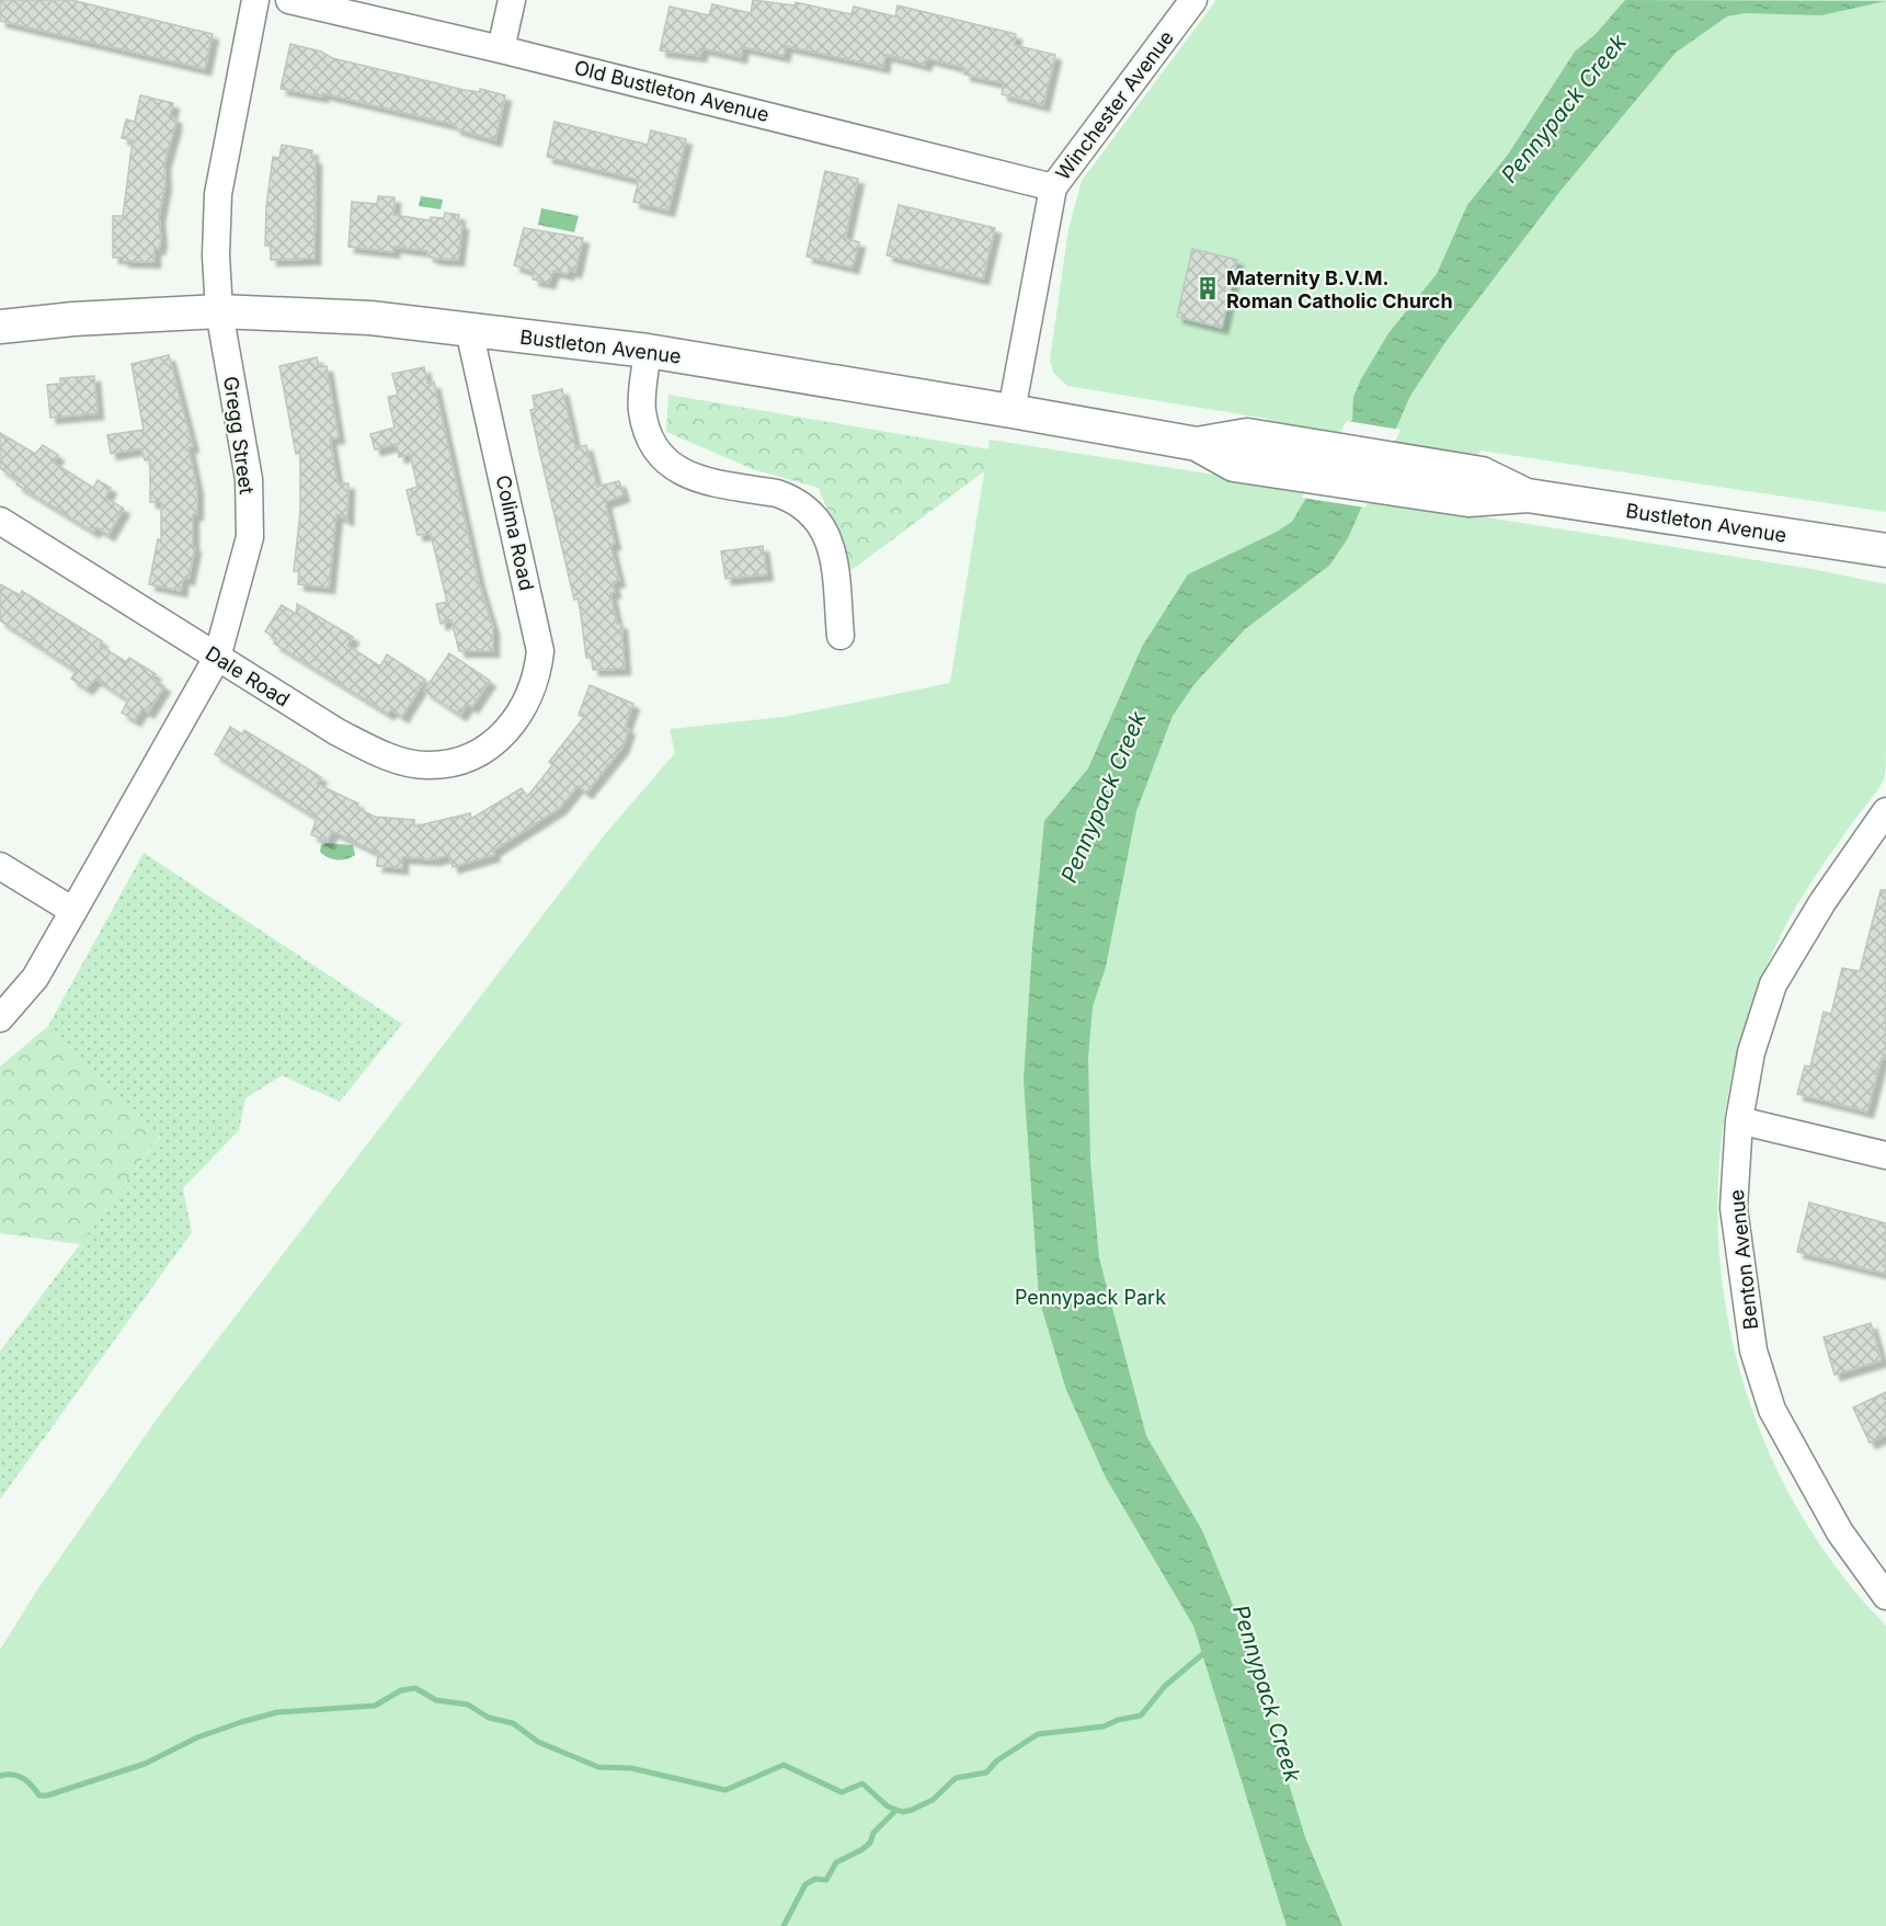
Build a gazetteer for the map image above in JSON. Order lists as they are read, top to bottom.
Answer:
{
  "streets": {
    "main road": ["Bustleton Avenue"],
    "street": [
      "Old Bustleton Avenue",
      "Winchester Avenue",
      "Gregg Street",
      "Colima Road",
      "Dale Road",
      "Benton Avenue"
    ]
  },
  "crossings": [
    ["Old Bustleton Avenue", "Winchester Avenue"],
    ["Winchester Avenue", "Bustleton Avenue"],
    ["Bustleton Avenue", "Gregg Street"],
    ["Bustleton Avenue", "Colima Road"],
    ["Gregg Street", "Dale Road"],
    ["Colima Road", "Dale Road"]
  ],
  "water": ["Pennypack Creek"],
  "parks": ["Pennypack Park"],
  "places": {
    "building": ["Maternity B.V.M. Roman Catholic Church"]
  }
}
